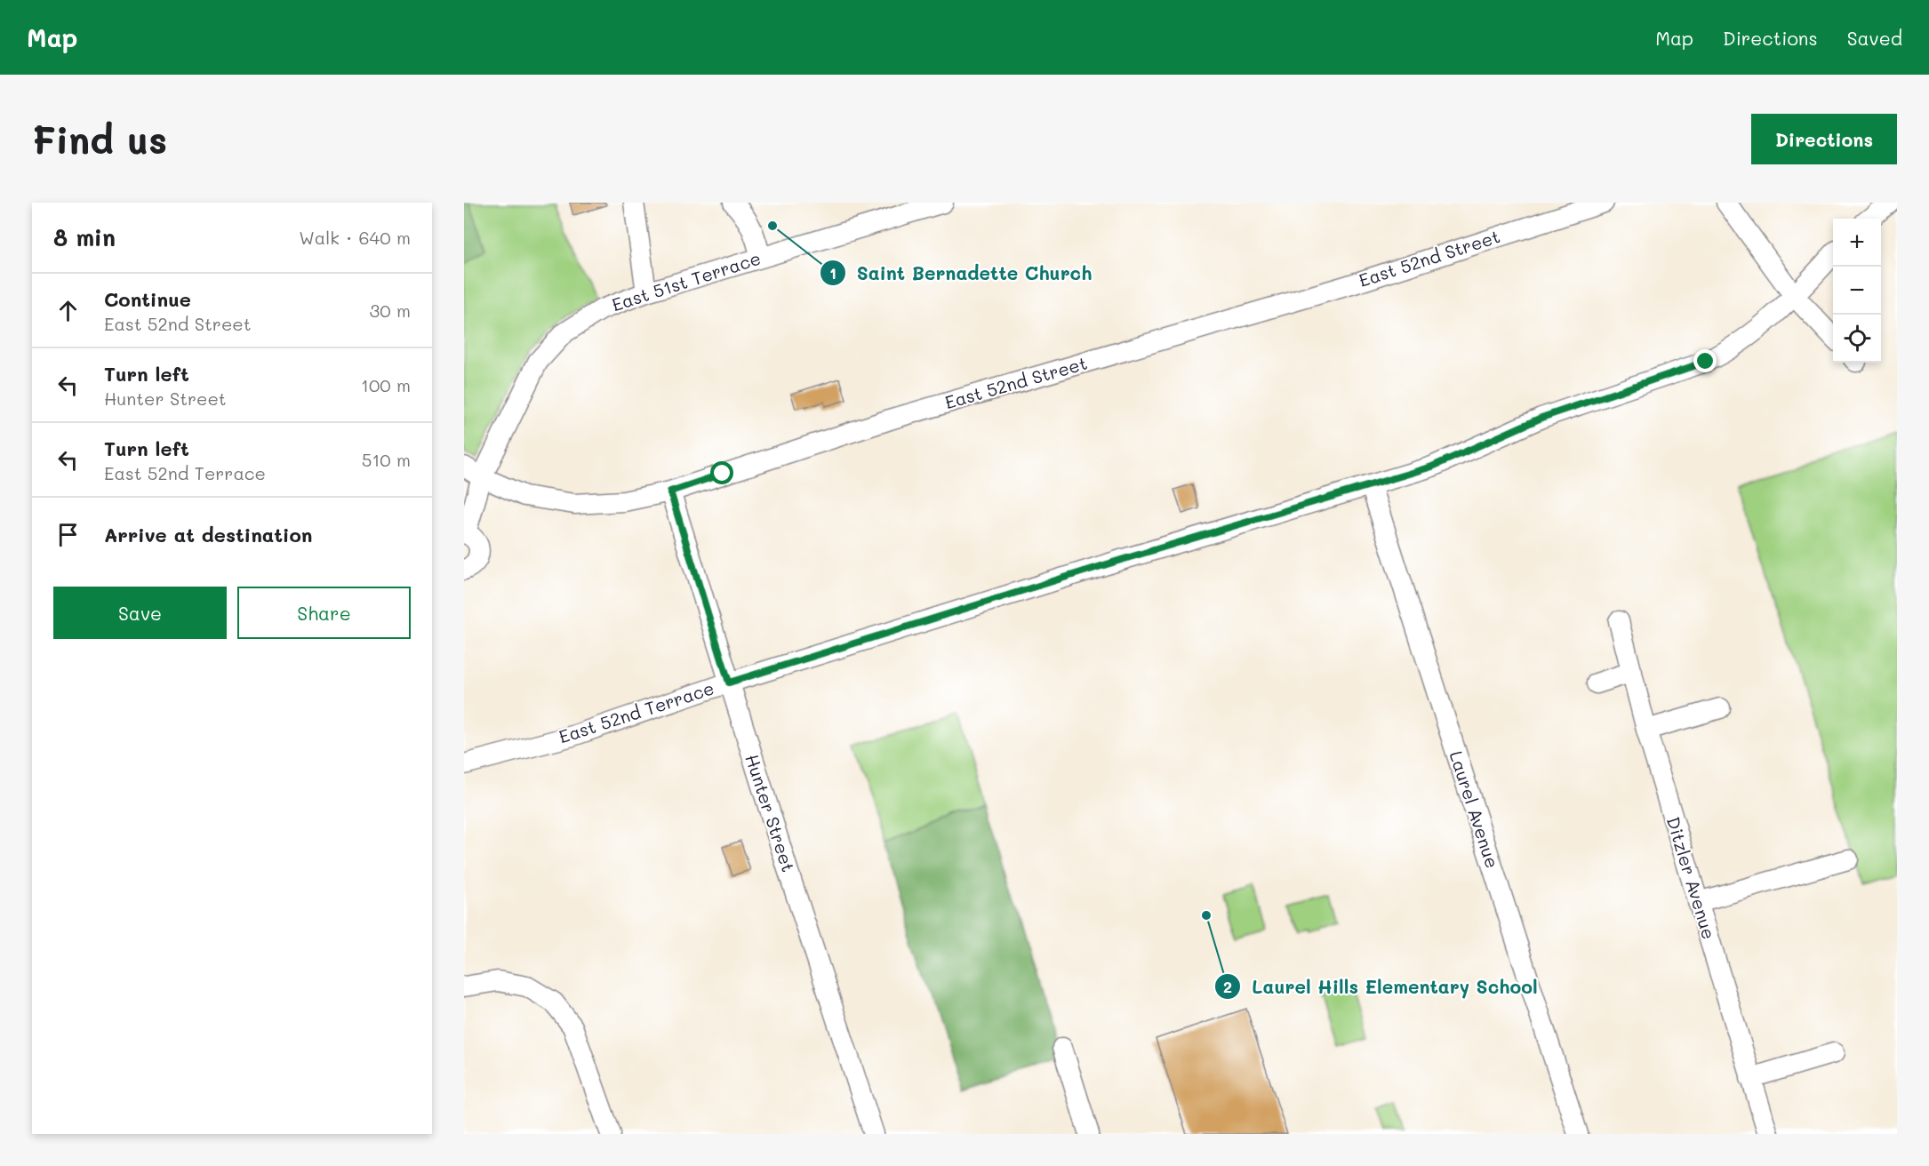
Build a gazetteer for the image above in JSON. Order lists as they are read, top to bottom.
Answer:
{
  "streets": {
    "street": [
      "East 52nd Street",
      "East 51st Terrace",
      "East 52nd Terrace",
      "Laurel Avenue",
      "Hunter Street",
      "Ditzler Avenue"
    ]
  },
  "crossings": [
    ["East 52nd Street", "East 51st Terrace"],
    ["East 52nd Street", "Hunter Street"],
    ["East 52nd Terrace", "Laurel Avenue"],
    ["East 52nd Terrace", "Hunter Street"]
  ],
  "places": ["Saint Bernadette Church", "Laurel Hills Elementary School"],
  "page": {
    "header": "Map",
    "nav": ["Map", "Directions", "Saved"],
    "buttons": [
      "Directions",
      ["Save", "Share"]
    ],
    "title": "Find us",
    "heading": ["8 min", "Walk · 640 m"],
    "map_buttons": ["+", "−"],
    "list": [
      ["Continue", "East 52nd Street", "30 m"],
      ["Turn left", "Hunter Street", "100 m"],
      ["Turn left", "East 52nd Terrace", "510 m"],
      "Arrive at destination"
    ]
  }
}
